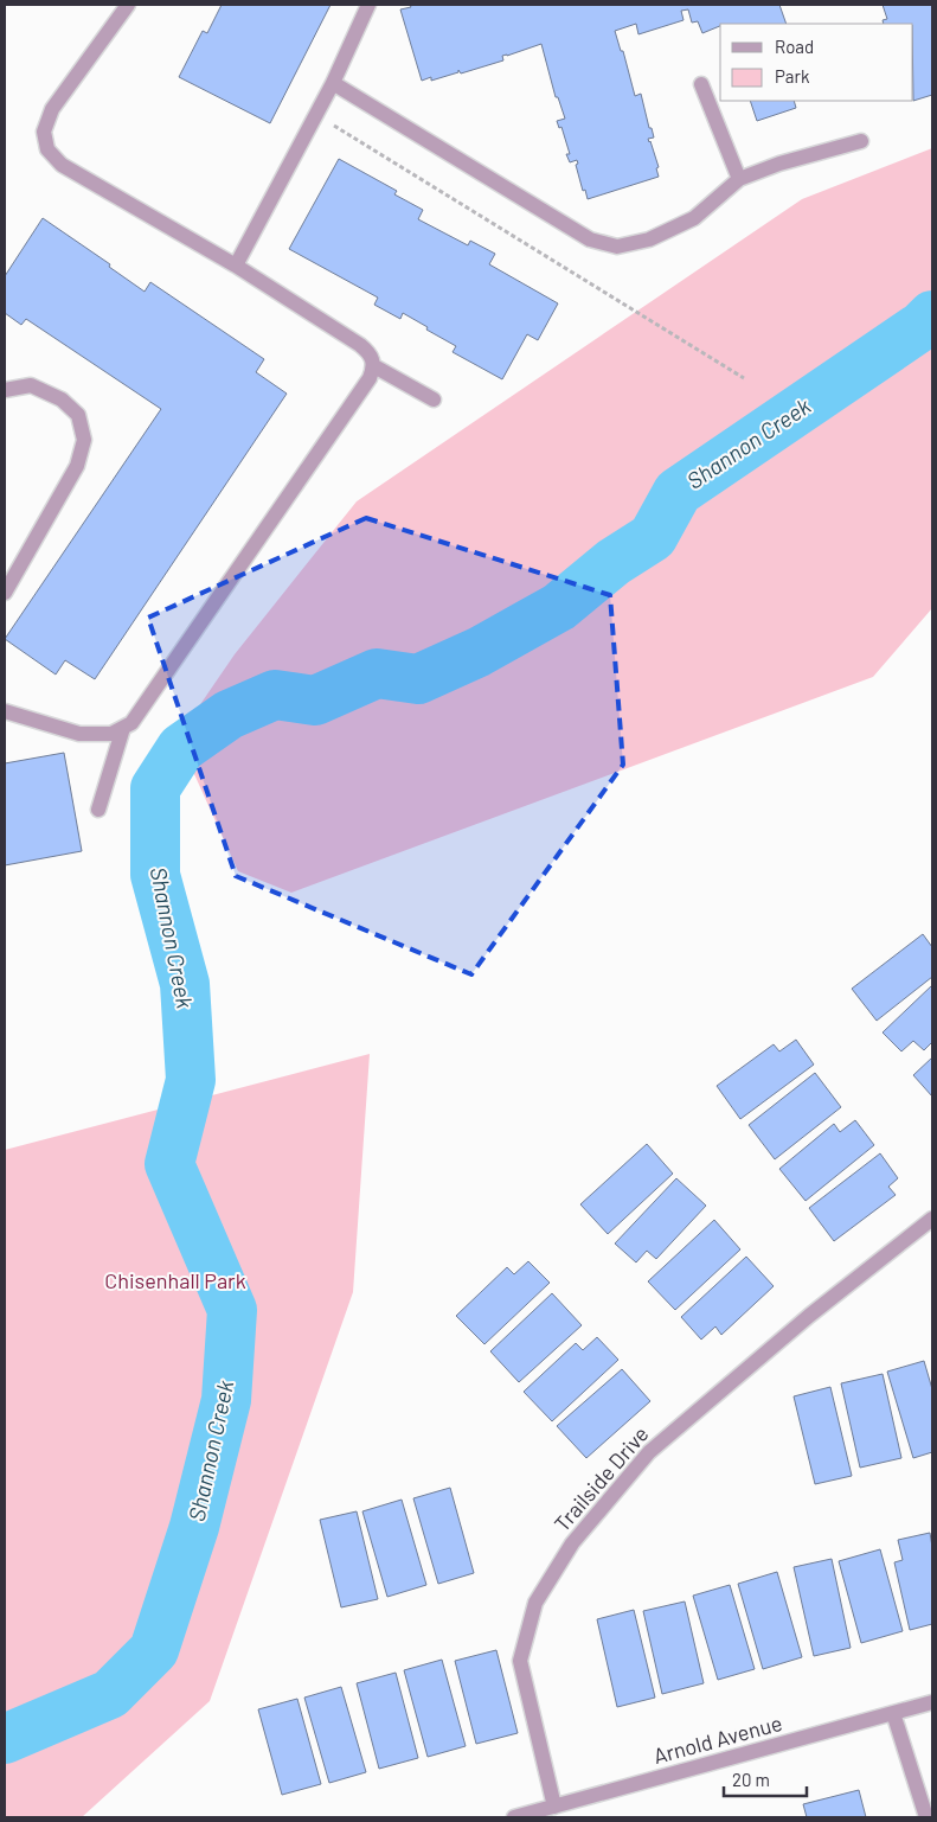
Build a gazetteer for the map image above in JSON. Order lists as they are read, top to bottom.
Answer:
{
  "streets": {
    "street": ["Trailside Drive", "Arnold Avenue"]
  },
  "crossings": [
    ["Trailside Drive", "Arnold Avenue"]
  ],
  "water": ["Shannon Creek"],
  "parks": ["Chisenhall Park"],
  "legend": ["Road", "Park"],
  "scale_bar": "20 m"
}
